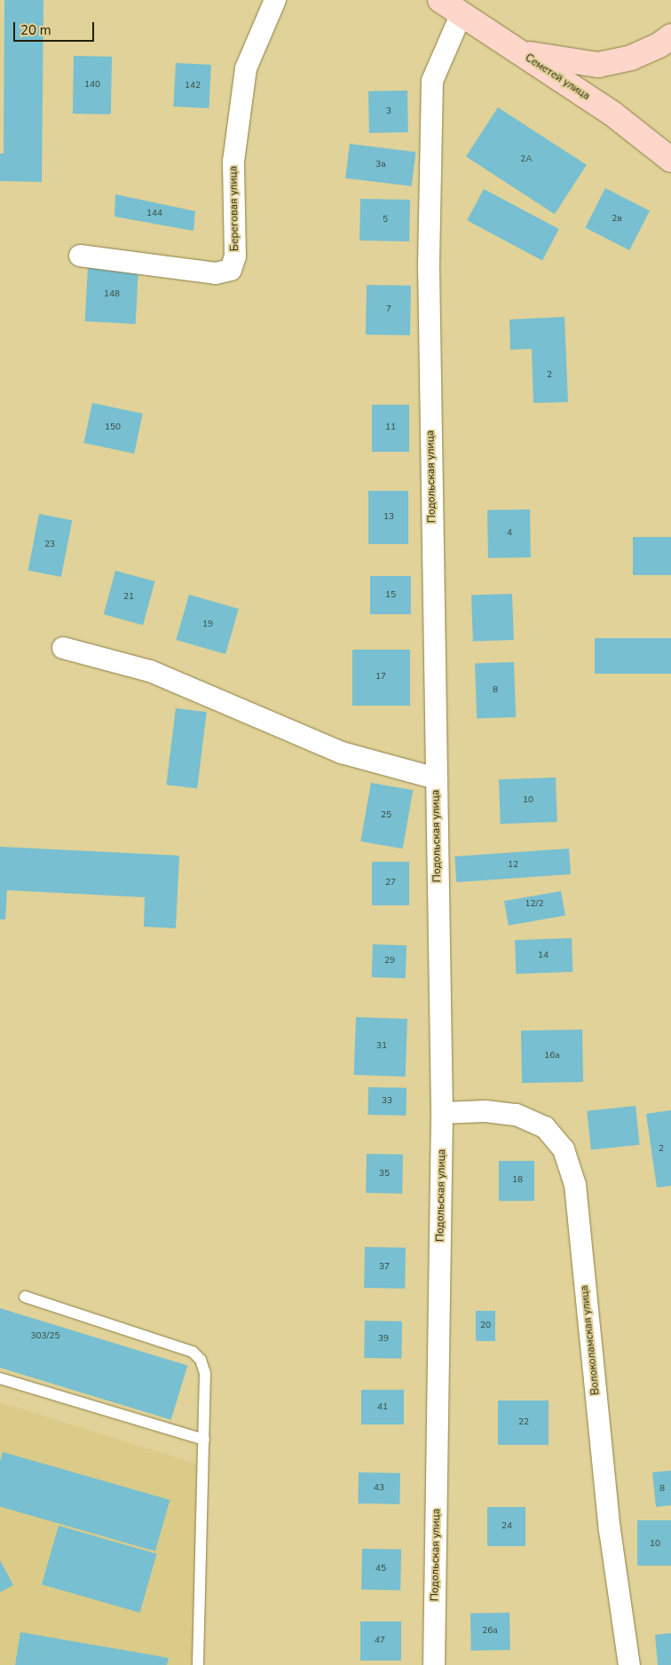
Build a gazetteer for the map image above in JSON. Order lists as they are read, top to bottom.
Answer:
{
  "streets": {
    "main road": ["Семетей улица"],
    "street": ["Береговая улица", "Подольская улица", "Волоколамская улица"]
  },
  "crossings": [
    ["Семетей улица", "Подольская улица"],
    ["Подольская улица", "Волоколамская улица"]
  ],
  "house_numbers": [
    "140",
    "142",
    "3",
    "2А",
    "3а",
    "144",
    "2в",
    "5",
    "148",
    "7",
    "2",
    "150",
    "11",
    "13",
    "4",
    "23",
    "15",
    "21",
    "19",
    "17",
    "8",
    "10",
    "25",
    "12",
    "27",
    "12/2",
    "14",
    "29",
    "31",
    "16а",
    "33",
    "2",
    "35",
    "18",
    "37",
    "20",
    "303/25",
    "39",
    "41",
    "22",
    "43",
    "8",
    "24",
    "10",
    "45",
    "26а",
    "47"
  ],
  "scale_bar": "20 m"
}
